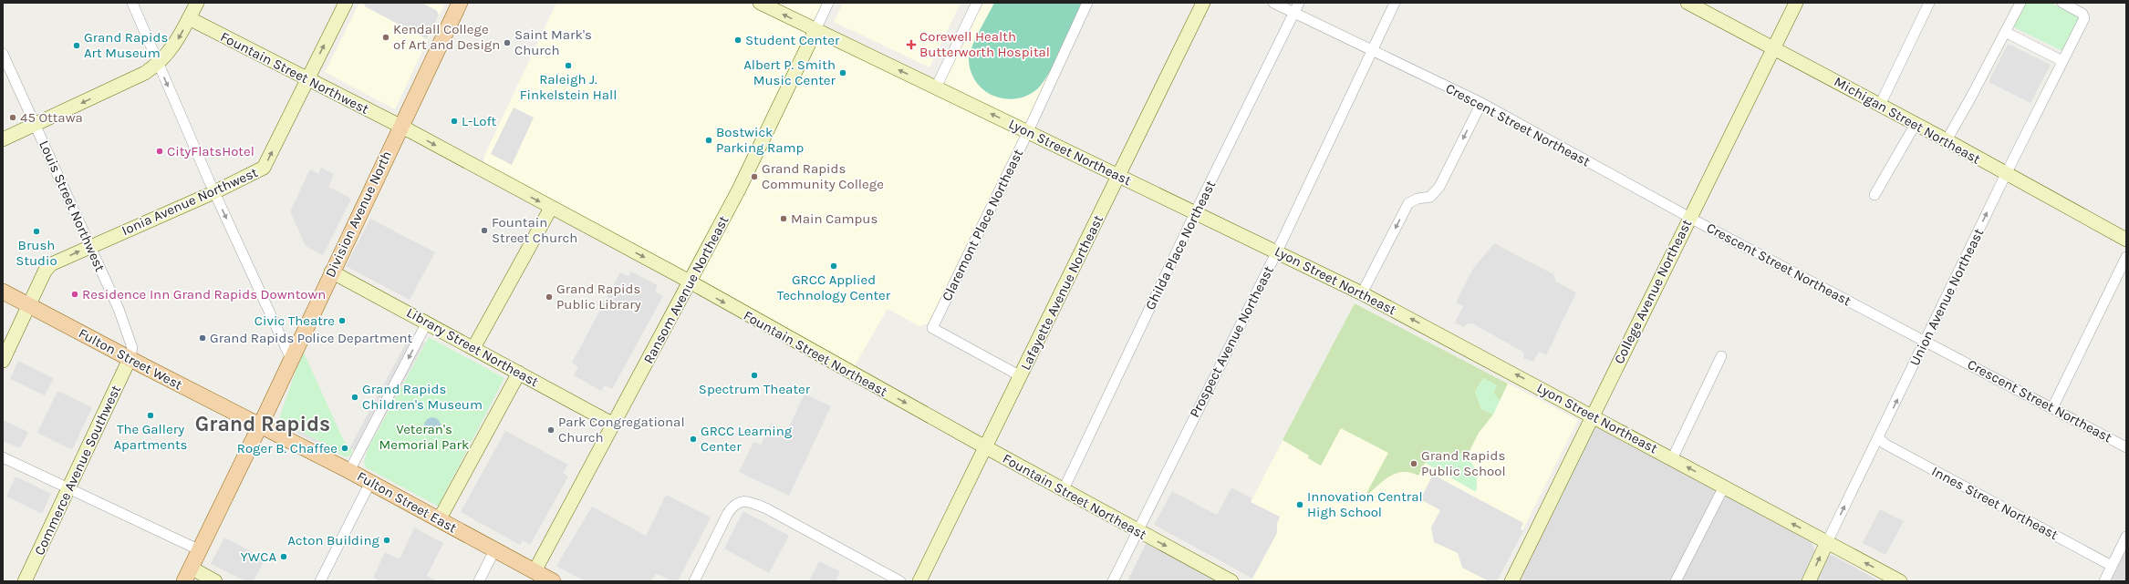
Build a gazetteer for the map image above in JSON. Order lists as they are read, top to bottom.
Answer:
{
  "streets": {
    "main road": ["Division Avenue North", "Fulton Street West", "Fulton Street East"],
    "street": [
      "Fountain Street Northwest",
      "Michigan Street Northeast",
      "Crescent Street Northeast",
      "Lyon Street Northeast",
      "Ionia Avenue Northwest",
      "Louis Street Northwest",
      "Claremont Place Northeast",
      "Ghilda Place Northeast",
      "Ransom Avenue Northeast",
      "College Avenue Northeast",
      "Lafayette Avenue Northeast",
      "Union Avenue Northeast",
      "Prospect Avenue Northeast",
      "Library Street Northeast",
      "Fountain Street Northeast",
      "Commerce Avenue Southwest",
      "Innes Street Northeast"
    ]
  },
  "crossings": [
    ["Fountain Street Northwest", "Ionia Avenue Northwest"],
    ["Fountain Street Northwest", "Division Avenue North"],
    ["Fountain Street Northwest", "Fountain Street Northeast"],
    ["Michigan Street Northeast", "College Avenue Northeast"],
    ["Michigan Street Northeast", "Union Avenue Northeast"],
    ["Crescent Street Northeast", "Ghilda Place Northeast"],
    ["Crescent Street Northeast", "College Avenue Northeast"],
    ["Crescent Street Northeast", "Union Avenue Northeast"],
    ["Crescent Street Northeast", "Prospect Avenue Northeast"],
    ["Lyon Street Northeast", "Claremont Place Northeast"],
    ["Lyon Street Northeast", "Ghilda Place Northeast"],
    ["Lyon Street Northeast", "Ransom Avenue Northeast"],
    ["Lyon Street Northeast", "College Avenue Northeast"],
    ["Lyon Street Northeast", "Lafayette Avenue Northeast"],
    ["Lyon Street Northeast", "Union Avenue Northeast"],
    ["Lyon Street Northeast", "Prospect Avenue Northeast"],
    ["Ionia Avenue Northwest", "Louis Street Northwest"],
    ["Ionia Avenue Northwest", "Fulton Street West"],
    ["Louis Street Northwest", "Fulton Street West"],
    ["Louis Street Northwest", "Commerce Avenue Southwest"],
    ["Division Avenue North", "Library Street Northeast"],
    ["Division Avenue North", "Fountain Street Northeast"],
    ["Division Avenue North", "Fulton Street West"],
    ["Division Avenue North", "Fulton Street East"],
    ["Claremont Place Northeast", "Lafayette Avenue Northeast"],
    ["Ghilda Place Northeast", "Fountain Street Northeast"],
    ["Ransom Avenue Northeast", "Library Street Northeast"],
    ["Ransom Avenue Northeast", "Fountain Street Northeast"],
    ["Ransom Avenue Northeast", "Fulton Street East"],
    ["Lafayette Avenue Northeast", "Fountain Street Northeast"],
    ["Union Avenue Northeast", "Innes Street Northeast"],
    ["Prospect Avenue Northeast", "Fountain Street Northeast"],
    ["Fulton Street West", "Commerce Avenue Southwest"],
    ["Fulton Street West", "Fulton Street East"]
  ],
  "one_way": [
    "Lyon Street Northeast",
    "Ionia Avenue Northwest",
    "Union Avenue Northeast",
    "Fountain Street Northeast"
  ],
  "districts": ["Grand Rapids"],
  "parks": ["Veteran's Memorial Park"],
  "places": {
    "other": [
      "Kendall College of Art and Design",
      "Student Center",
      "Saint Mark's Church",
      "Grand Rapids Art Museum",
      "Raleigh J. Finkelstein Hall",
      "Albert P. Smith Music Center",
      "45 Ottawa",
      "L-Loft",
      "Bostwick Parking Ramp",
      "CityFlatsHotel",
      "Grand Rapids Community College",
      "Main Campus",
      "Fountain Street Church",
      "Brush Studio",
      "GRCC Applied Technology Center",
      "Residence Inn Grand Rapids Downtown",
      "Grand Rapids Public Library",
      "Civic Theatre",
      "Grand Rapids Police Department",
      "Spectrum Theater",
      "Grand Rapids Children's Museum",
      "The Gallery Apartments",
      "Park Congregational Church",
      "GRCC Learning Center",
      "Roger B. Chaffee",
      "Grand Rapids Public School",
      "Innovation Central High School",
      "Acton Building",
      "YWCA"
    ],
    "health": ["Corewell Health Butterworth Hospital"]
  }
}
